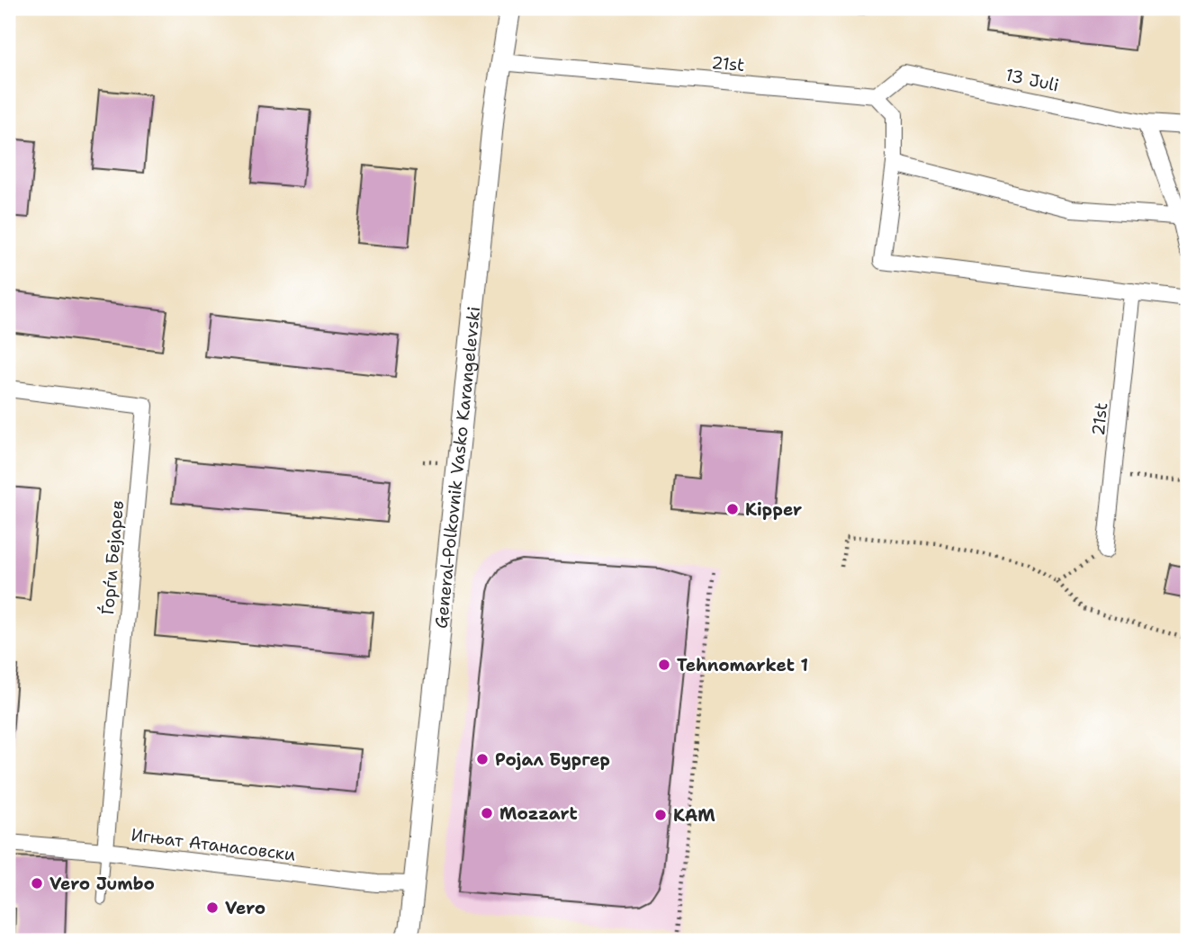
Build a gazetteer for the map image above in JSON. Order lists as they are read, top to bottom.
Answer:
{
  "streets": {
    "street": [
      "21st",
      "13 Juli",
      "General-Polkovnik Vasko Karangelevski",
      "Ѓорѓи Бејарев",
      "Игњат Атанасовски"
    ]
  },
  "crossings": [
    ["21st", "13 Juli"],
    ["21st", "General-Polkovnik Vasko Karangelevski"],
    ["General-Polkovnik Vasko Karangelevski", "Игњат Атанасовски"],
    ["Ѓорѓи Бејарев", "Игњат Атанасовски"]
  ],
  "places": [
    "Kipper",
    "Tehnomarket 1",
    "Ројал Бургер",
    "Mozzart",
    "KAM",
    "Vero Jumbo",
    "Vero"
  ]
}
